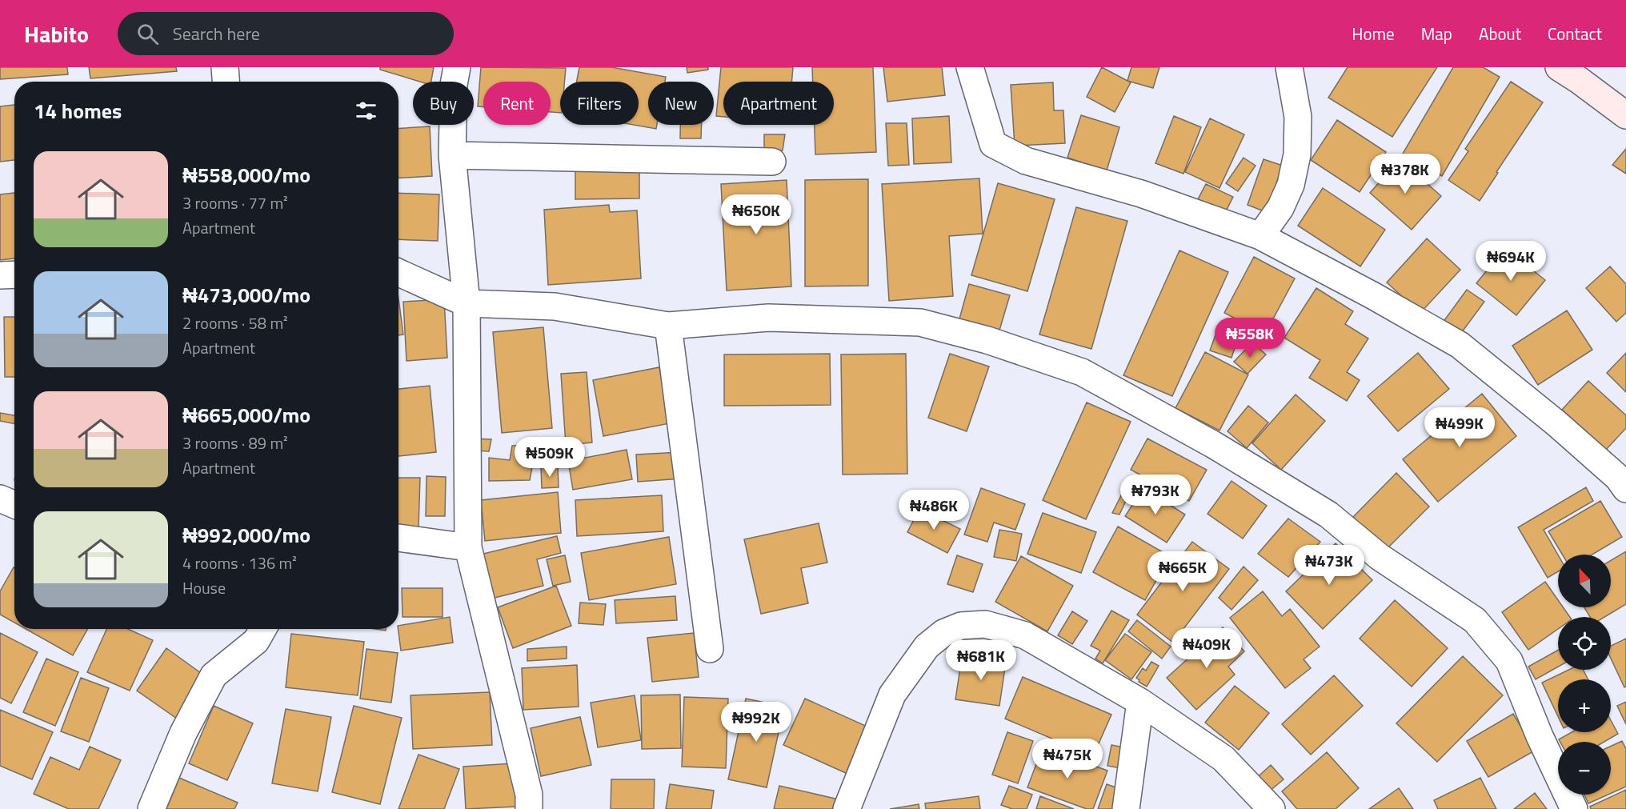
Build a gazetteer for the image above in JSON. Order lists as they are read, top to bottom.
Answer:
{
  "north": "top left",
  "page": {
    "header": "Habito",
    "search": "Search here",
    "nav": [
      "Home",
      "Map",
      "About",
      "Contact"
    ],
    "chip": [
      "Buy",
      "Rent",
      "Filters",
      "New",
      "Apartment"
    ],
    "heading": "14 homes",
    "list": [
      {
        "name": "₦558,000/mo",
        "note": "3 rooms · 77 m² · Apartment"
      },
      {
        "name": "₦473,000/mo",
        "note": "2 rooms · 58 m² · Apartment"
      },
      {
        "name": "₦665,000/mo",
        "note": "3 rooms · 89 m² · Apartment"
      },
      {
        "name": "₦992,000/mo",
        "note": "4 rooms · 136 m² · House"
      }
    ],
    "price": [
      "₦378K",
      "₦650K",
      "₦694K",
      "₦558K",
      "₦499K",
      "₦509K",
      "₦793K",
      "₦486K",
      "₦473K",
      "₦665K",
      "₦409K",
      "₦681K",
      "₦992K",
      "₦475K"
    ],
    "map_buttons": ["+", "−"]
  }
}
